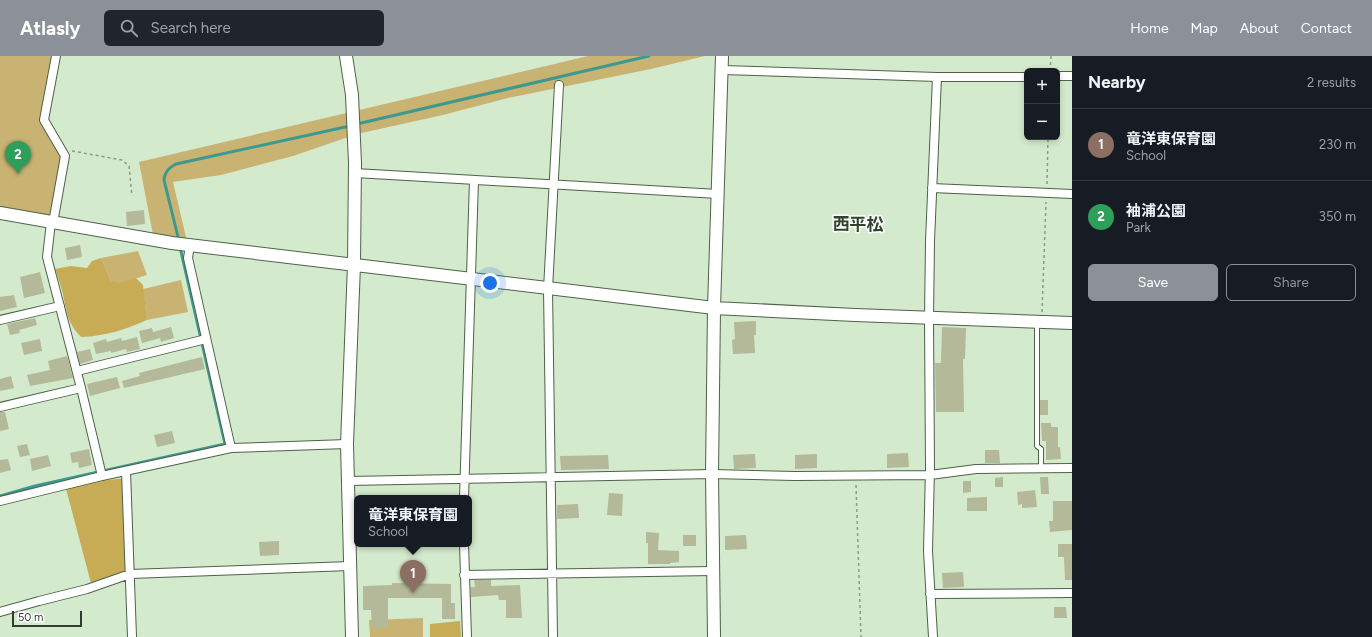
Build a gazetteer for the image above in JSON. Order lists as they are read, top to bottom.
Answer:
{
  "districts": ["西平松"],
  "scale_bar": "50 m",
  "page": {
    "header": "Atlasly",
    "search": "Search here",
    "nav": [
      "Home",
      "Map",
      "About",
      "Contact"
    ],
    "heading": ["Nearby", "2 results"],
    "map_buttons": ["+", "−"],
    "list": [
      {
        "mark": "1",
        "name": "竜洋東保育園",
        "note": "School",
        "value": "230 m"
      },
      {
        "mark": "2",
        "name": "袖浦公園",
        "note": "Park",
        "value": "350 m"
      }
    ],
    "pins": ["2", "1"],
    "buttons": ["Save", "Share"],
    "popup": ["竜洋東保育園", "School"],
    "scale": "50 m"
  }
}
